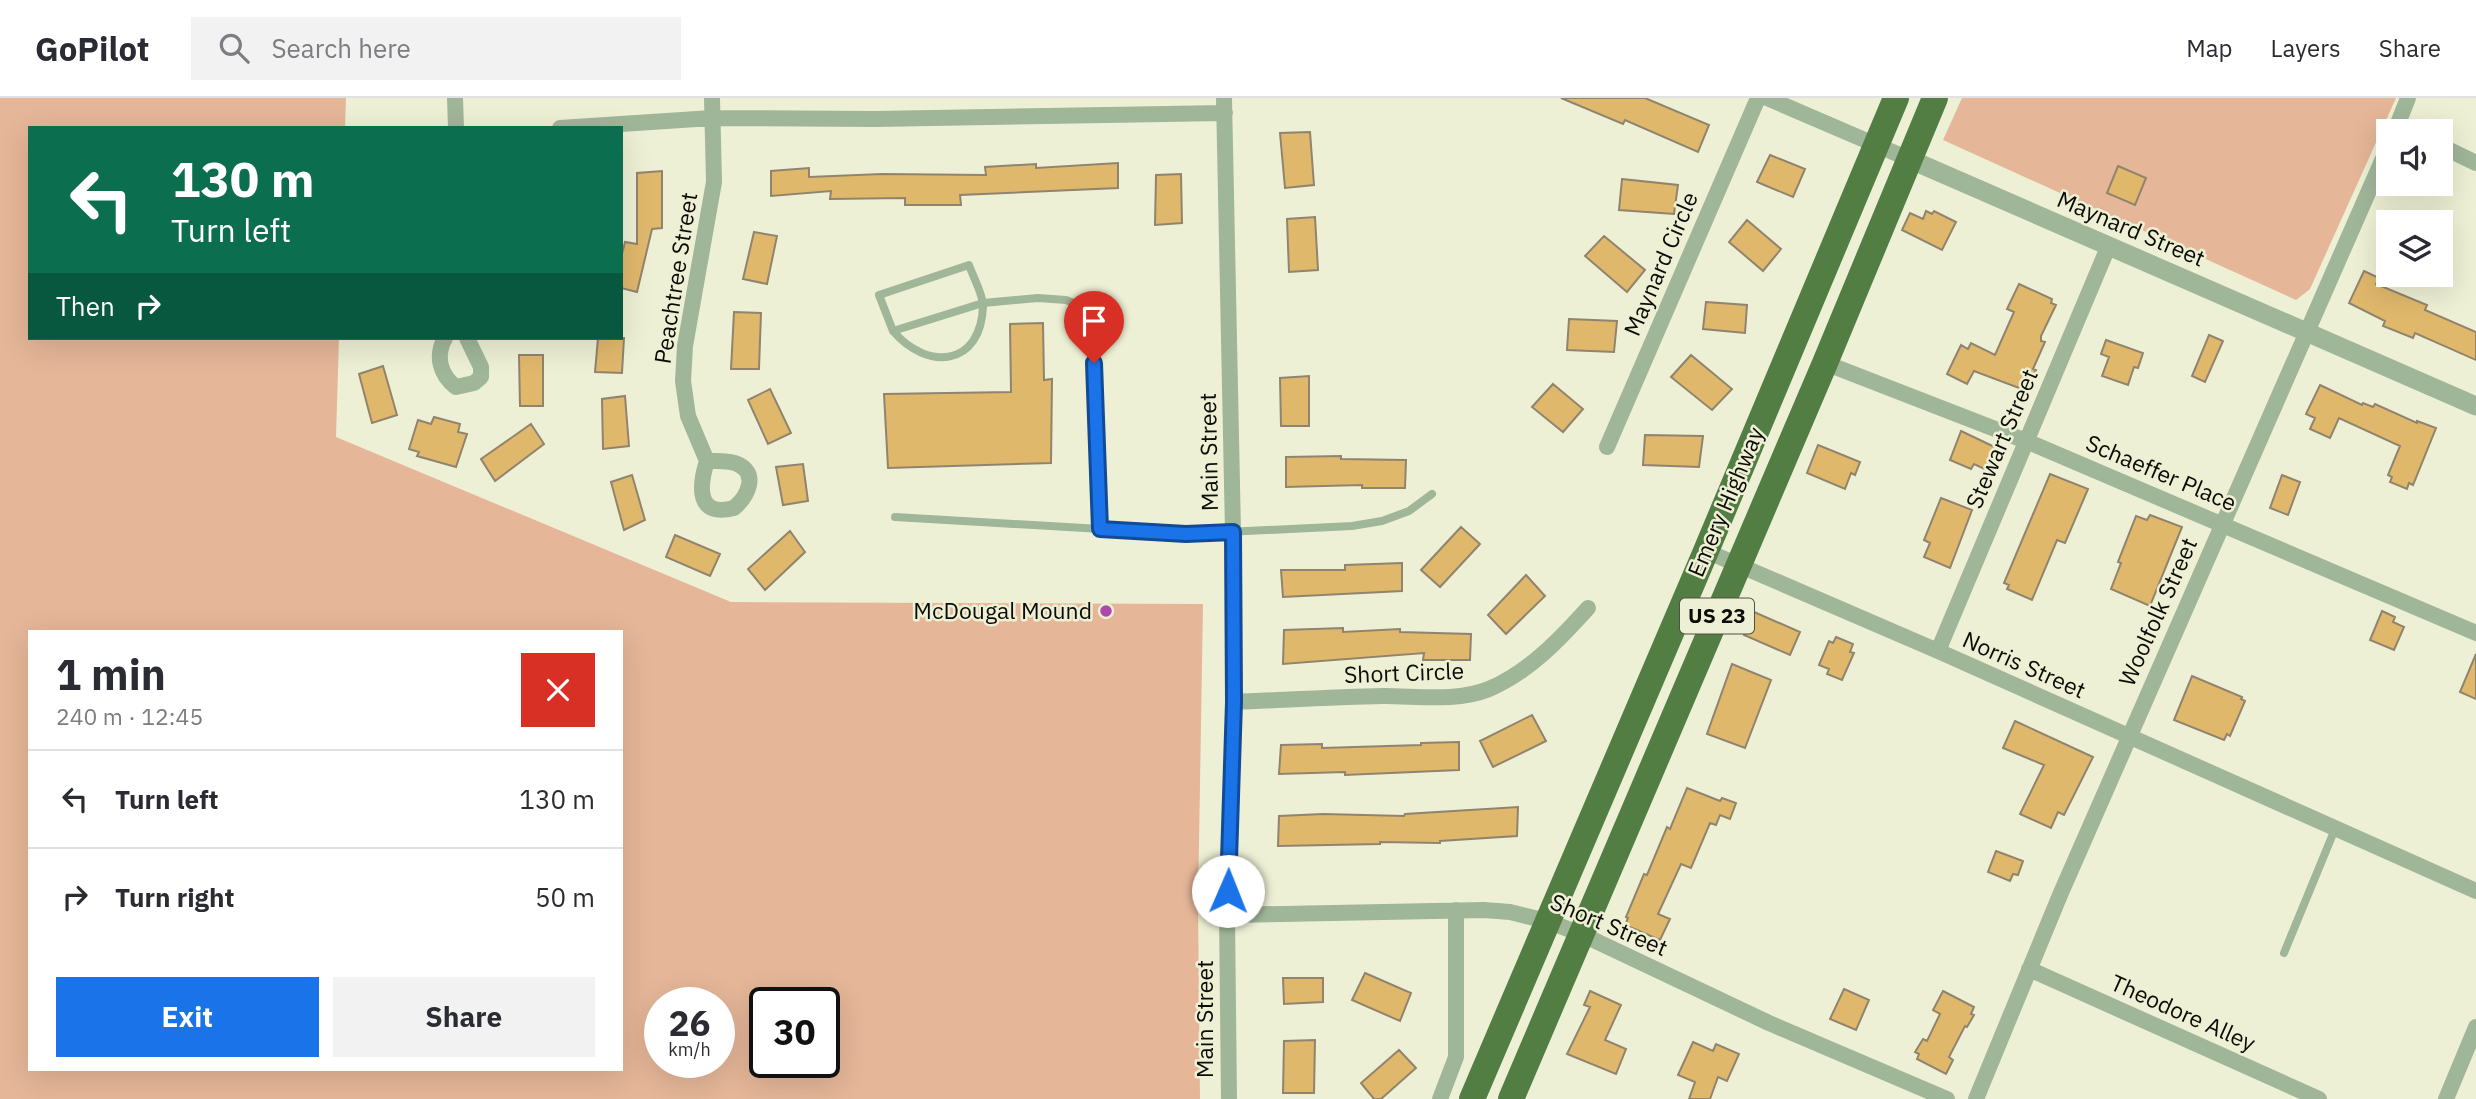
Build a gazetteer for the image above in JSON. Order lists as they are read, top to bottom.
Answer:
{
  "streets": {
    "highway": ["Emery Highway", "US 23"],
    "street": [
      "Maynard Street",
      "Maynard Circle",
      "Peachtree Street",
      "Stewart Street",
      "Main Street",
      "Schaeffer Place",
      "Woolfolk Street",
      "Norris Street",
      "Short Circle",
      "Short Street",
      "Theodore Alley"
    ]
  },
  "crossings": [
    ["Maynard Street", "Stewart Street"],
    ["Maynard Street", "Emery Highway"],
    ["Maynard Street", "Woolfolk Street"],
    ["Stewart Street", "Schaeffer Place"],
    ["Stewart Street", "Norris Street"],
    ["Main Street", "Short Circle"],
    ["Main Street", "Short Street"],
    ["Schaeffer Place", "Emery Highway"],
    ["Schaeffer Place", "Woolfolk Street"],
    ["Emery Highway", "Norris Street"],
    ["Emery Highway", "Short Street"],
    ["Woolfolk Street", "Norris Street"],
    ["Woolfolk Street", "Theodore Alley"]
  ],
  "places": ["McDougal Mound"],
  "page": {
    "header": "GoPilot",
    "search": "Search here",
    "nav": ["Map", "Layers", "Share"],
    "turn": ["130 m", "Turn left"],
    "then": "Then",
    "heading": ["1 min", "240 m · 12:45"],
    "list": [
      {
        "name": "Turn left",
        "value": "130 m"
      },
      {
        "name": "Turn right",
        "value": "50 m"
      }
    ],
    "buttons": ["Exit", "Share"],
    "speed": "26 km/h",
    "limit": "30"
  }
}
